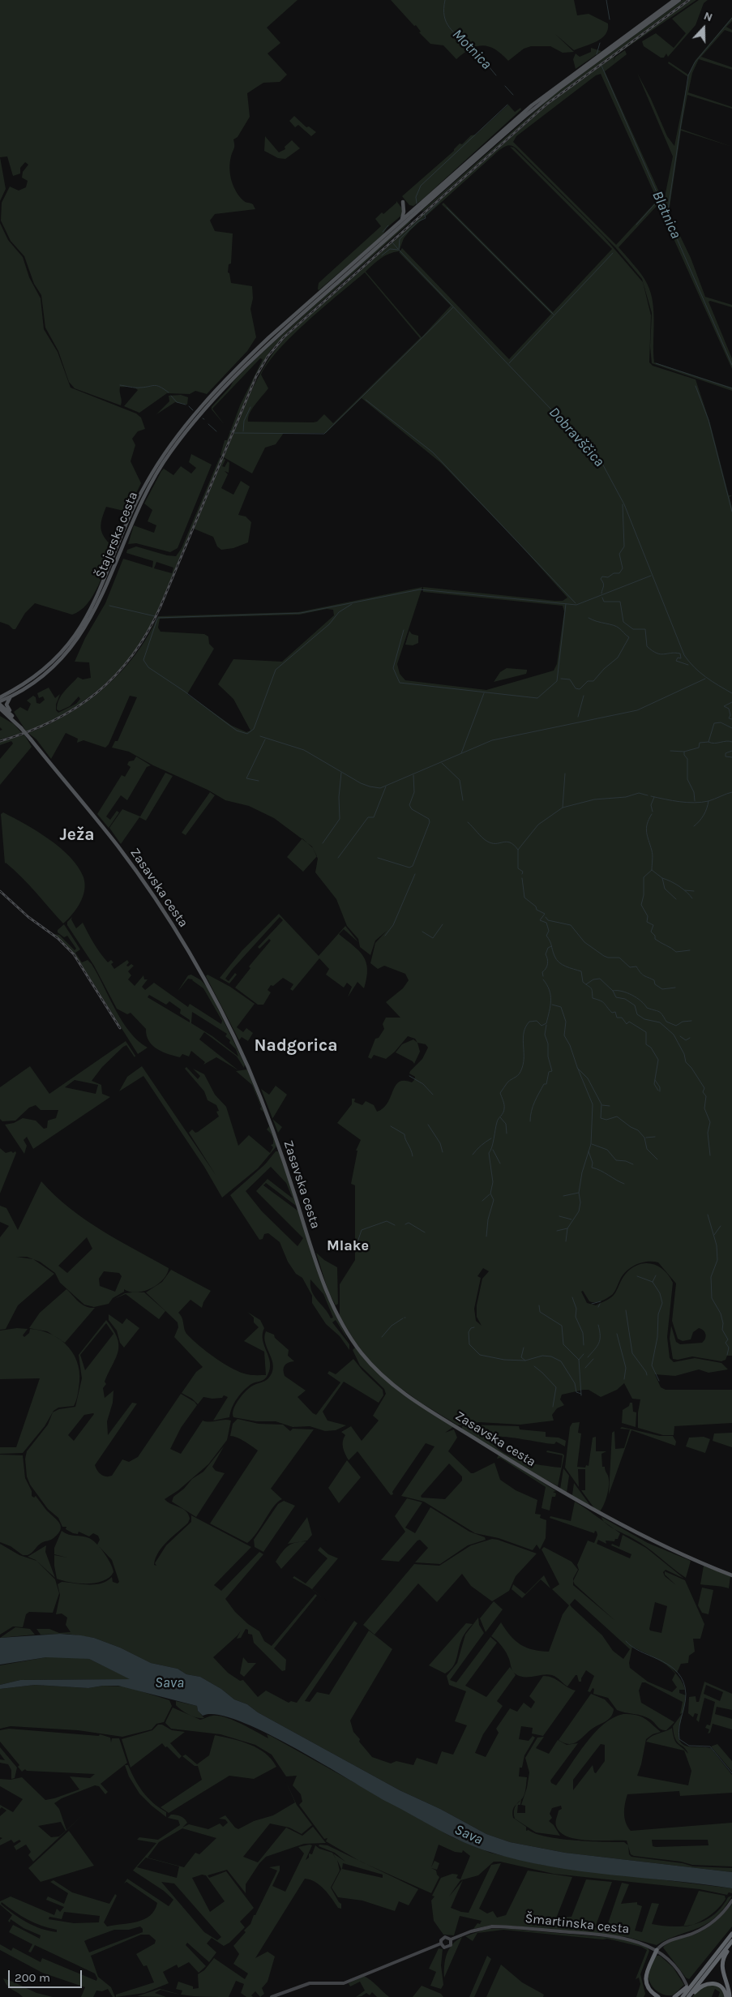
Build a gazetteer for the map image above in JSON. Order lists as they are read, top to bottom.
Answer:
{
  "streets": {
    "main road": ["Štajerska cesta", "Zasavska cesta", "Šmartinska cesta"]
  },
  "districts": ["Ježa", "Nadgorica", "Mlake"],
  "water": [
    "Motnica",
    "Blatnica",
    "Dobravščica",
    "Sava"
  ],
  "scale_bar": "200 m",
  "north": "top"
}
